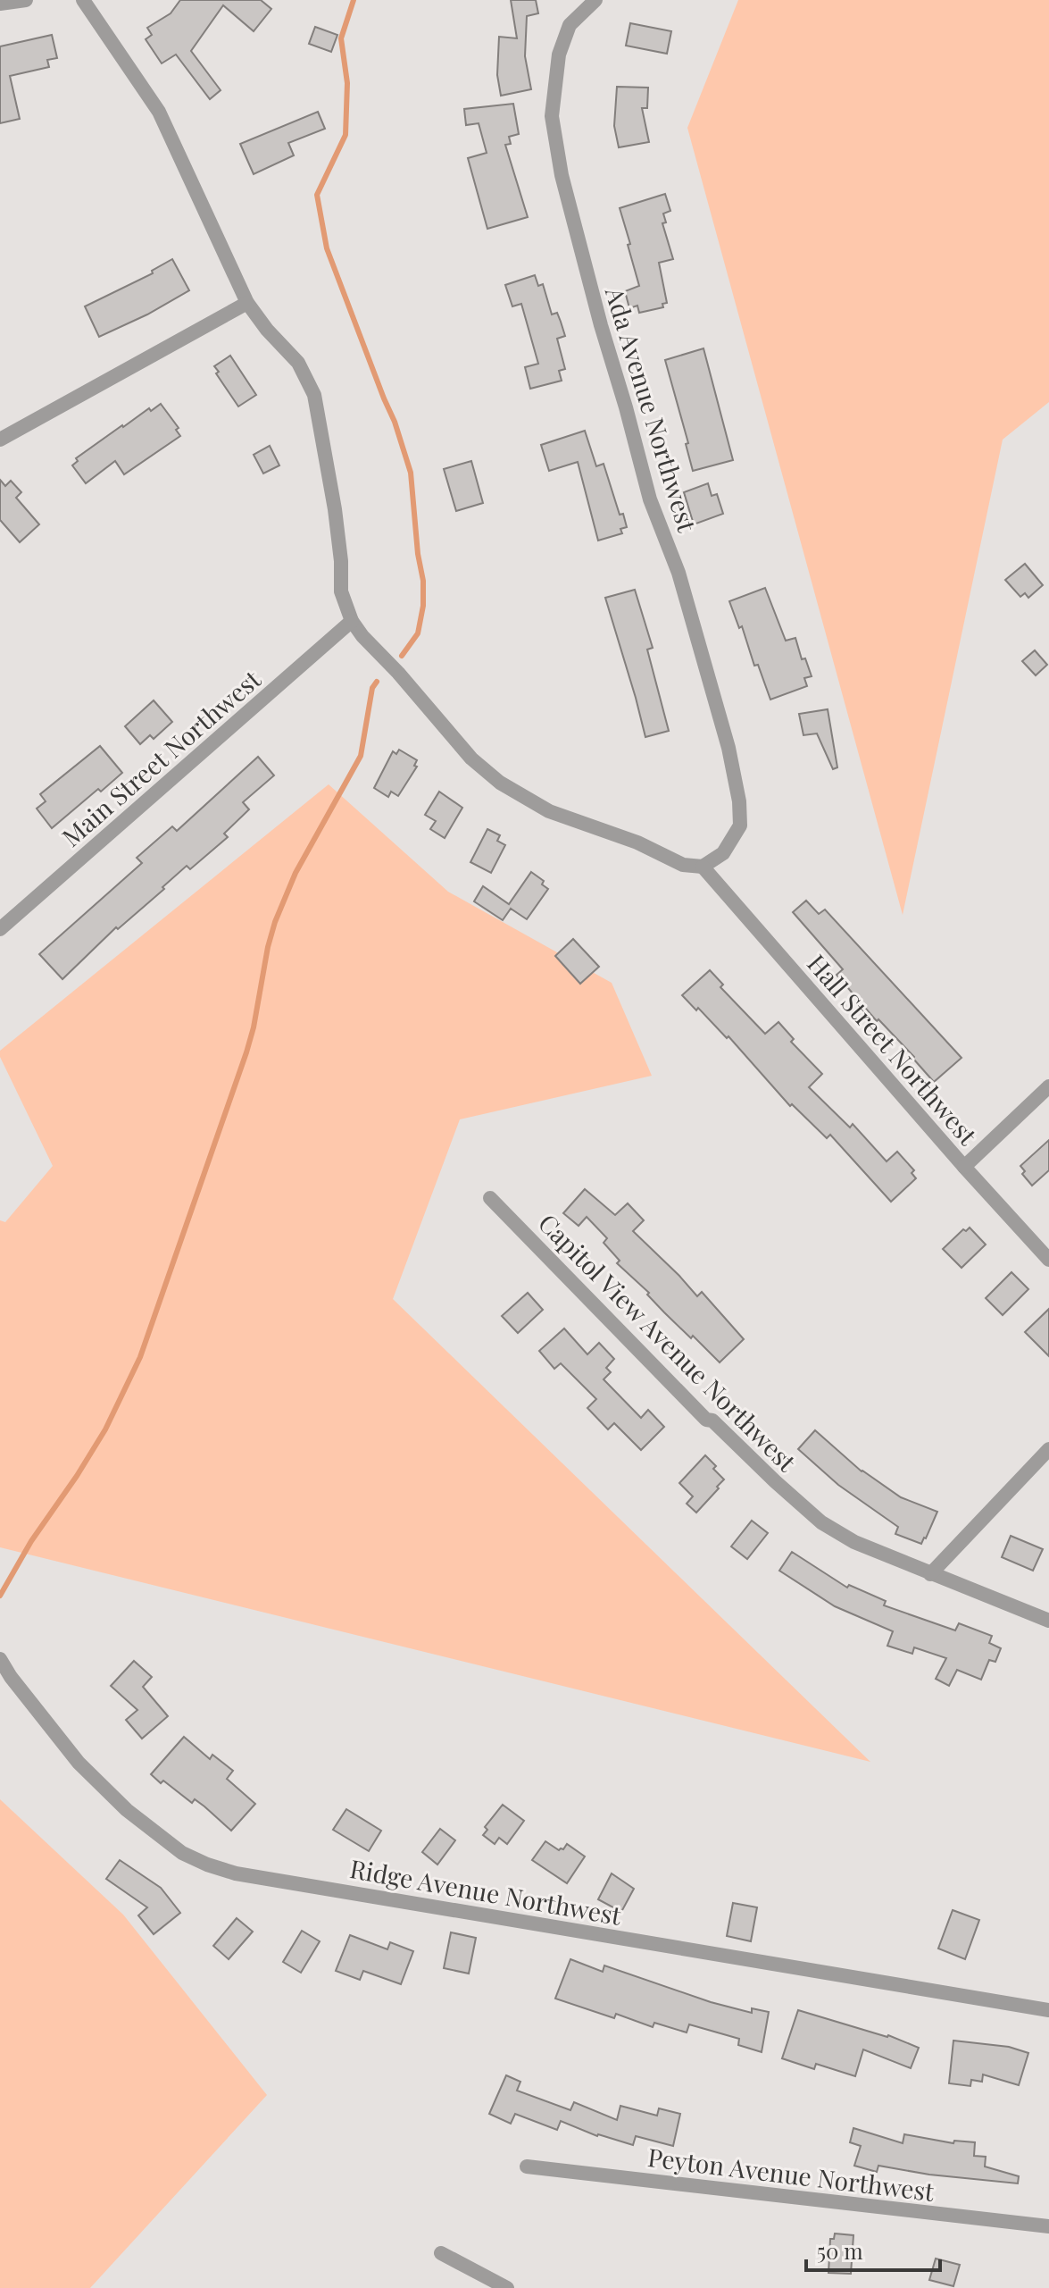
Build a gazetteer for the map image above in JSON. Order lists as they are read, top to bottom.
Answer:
{
  "streets": {
    "street": [
      "Ada Avenue Northwest",
      "Main Street Northwest",
      "Hall Street Northwest",
      "Capitol View Avenue Northwest",
      "Ridge Avenue Northwest",
      "Peyton Avenue Northwest"
    ]
  },
  "crossings": [
    ["Ada Avenue Northwest", "Hall Street Northwest"]
  ],
  "scale_bar": "50 m"
}
